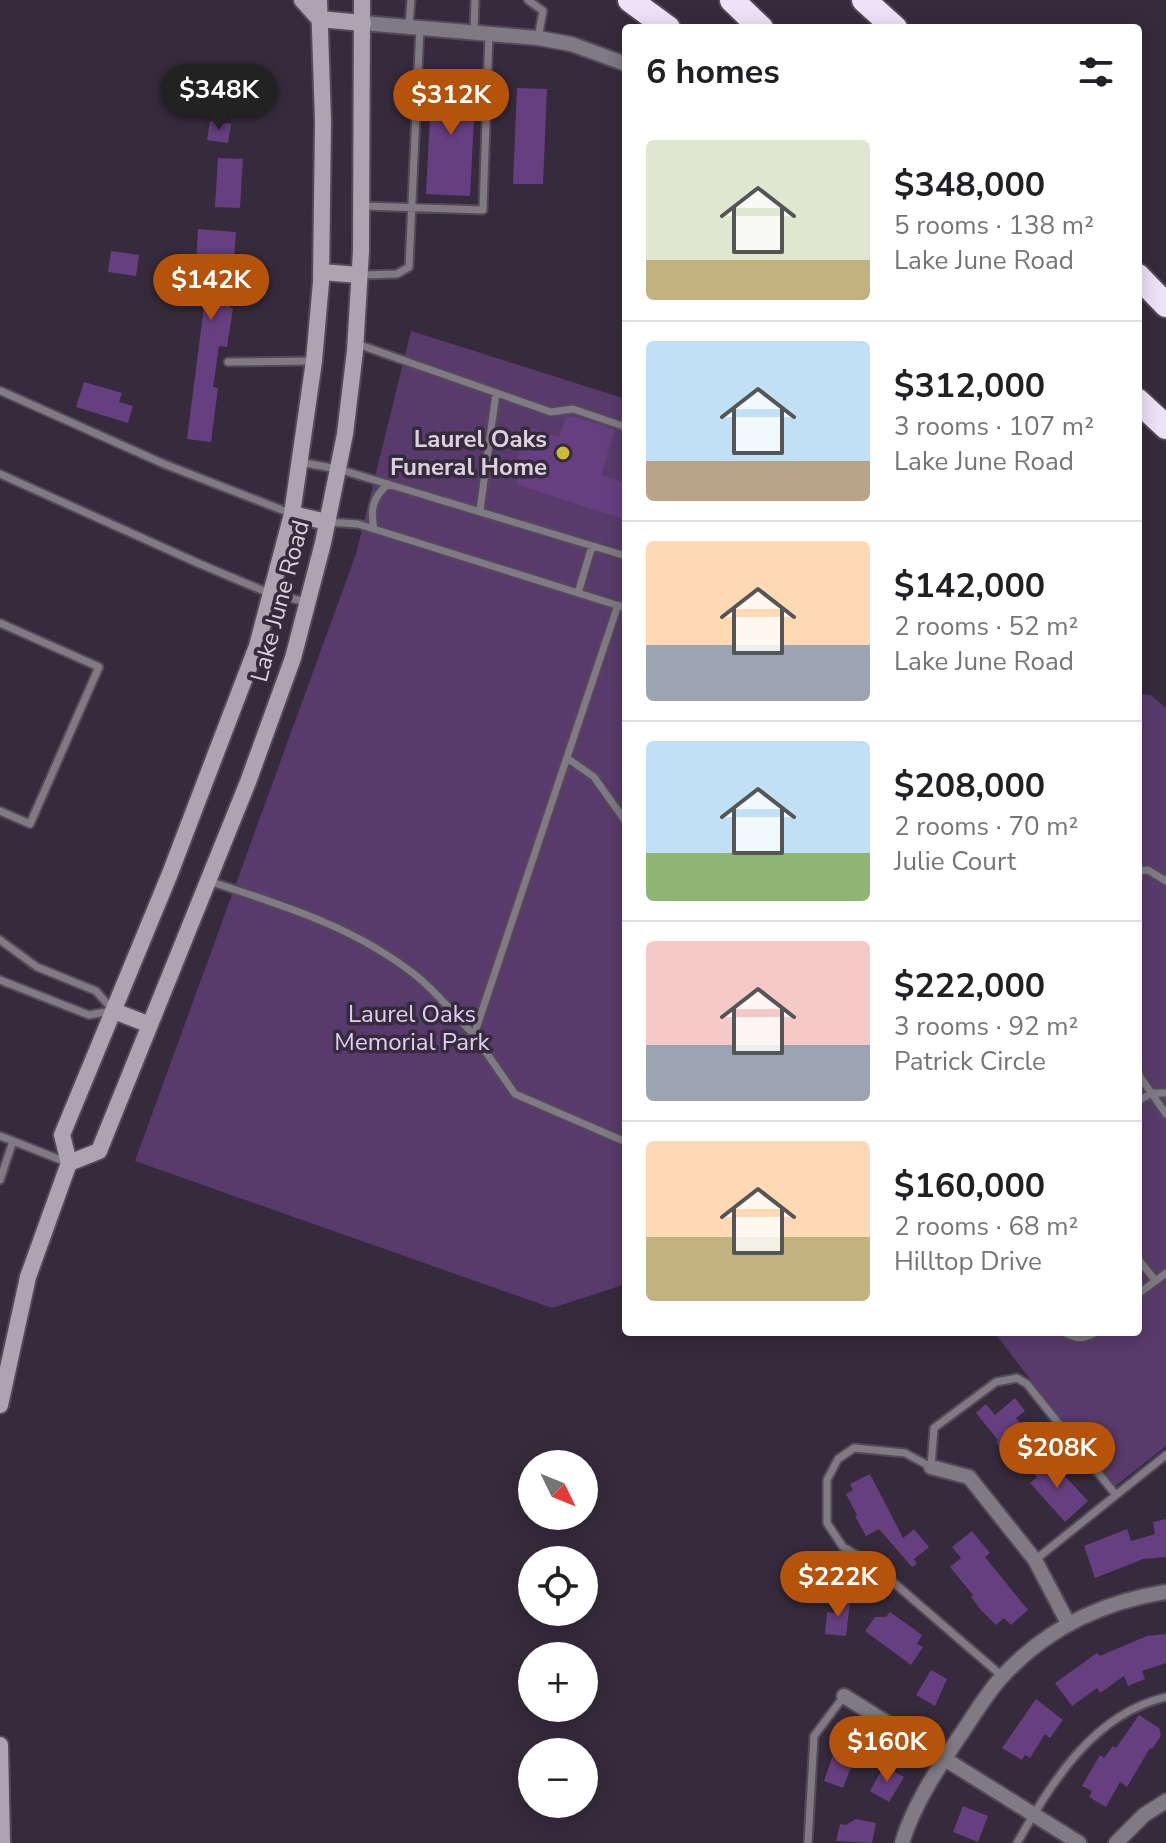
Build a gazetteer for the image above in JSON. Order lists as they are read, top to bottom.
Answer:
{
  "streets": {
    "main road": ["Lake June Road"]
  },
  "parks": ["Laurel Oaks Memorial Park"],
  "places": ["Laurel Oaks Funeral Home"],
  "north": "bottom right",
  "page": {
    "heading": "6 homes",
    "price": [
      "$348K",
      "$312K",
      "$142K",
      "$208K",
      "$222K",
      "$160K"
    ],
    "list": [
      {
        "name": "$348,000",
        "note": "5 rooms · 138 m² · Lake June Road"
      },
      {
        "name": "$312,000",
        "note": "3 rooms · 107 m² · Lake June Road"
      },
      {
        "name": "$142,000",
        "note": "2 rooms · 52 m² · Lake June Road"
      },
      {
        "name": "$208,000",
        "note": "2 rooms · 70 m² · Julie Court"
      },
      {
        "name": "$222,000",
        "note": "3 rooms · 92 m² · Patrick Circle"
      },
      {
        "name": "$160,000",
        "note": "2 rooms · 68 m² · Hilltop Drive"
      }
    ],
    "map_buttons": ["+", "−"]
  }
}
